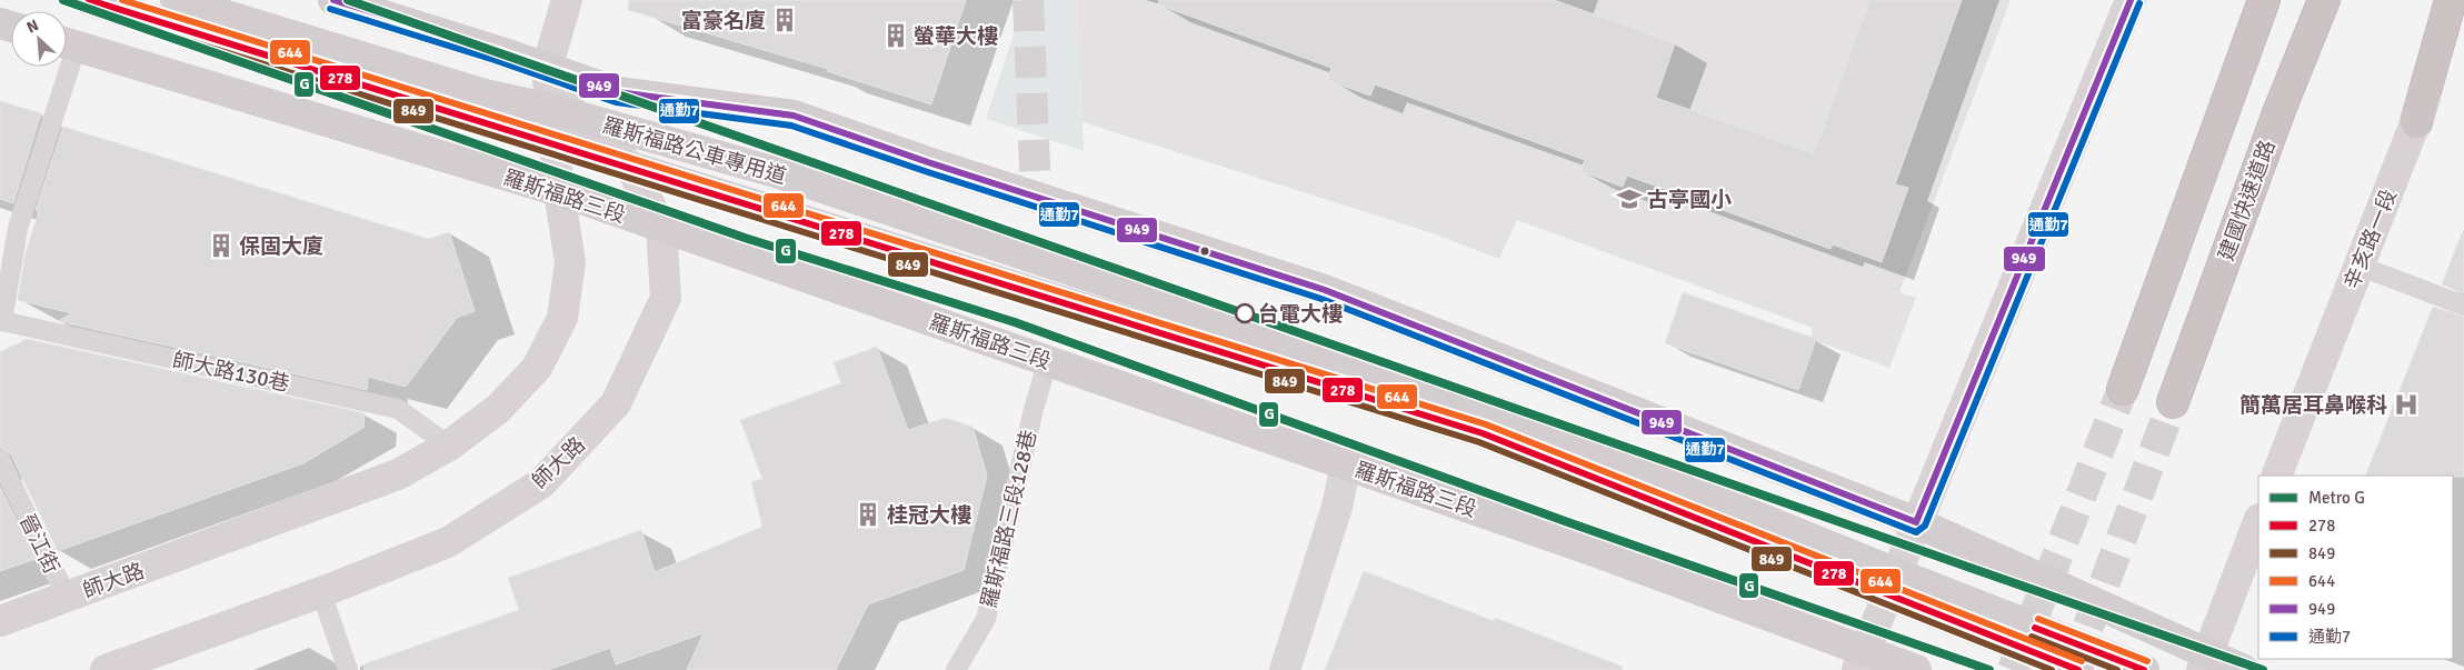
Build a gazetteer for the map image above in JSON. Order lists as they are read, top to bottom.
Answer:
{
  "streets": {
    "highway": ["建國快速道路"],
    "main road": ["羅斯福路公車專用道", "羅斯福路三段"],
    "street": ["辛亥路一段", "師大路"],
    "lane": ["師大路130巷", "羅斯福路三段128巷", "晉江街"]
  },
  "crossings": [
    ["羅斯福路公車專用道", "師大路"],
    ["羅斯福路三段", "師大路"],
    ["羅斯福路三段", "羅斯福路三段128巷"],
    ["師大路130巷", "師大路"],
    ["師大路", "晉江街"]
  ],
  "places": {
    "building": [
      "富豪名廈",
      "螢華大樓",
      "保固大廈",
      "桂冠大樓"
    ],
    "school or university": ["古亭國小"],
    "other": ["台電大樓"],
    "hospital": ["簡萬居耳鼻喉科"]
  },
  "lines": [
    "metro line G",
    "transit line 278",
    "transit line 644",
    "transit line 949",
    "transit line 通勤7",
    "transit line 849"
  ],
  "legend": [
    "Metro G",
    "278",
    "849",
    "644",
    "949",
    "通勤7"
  ],
  "north": "top left"
}
